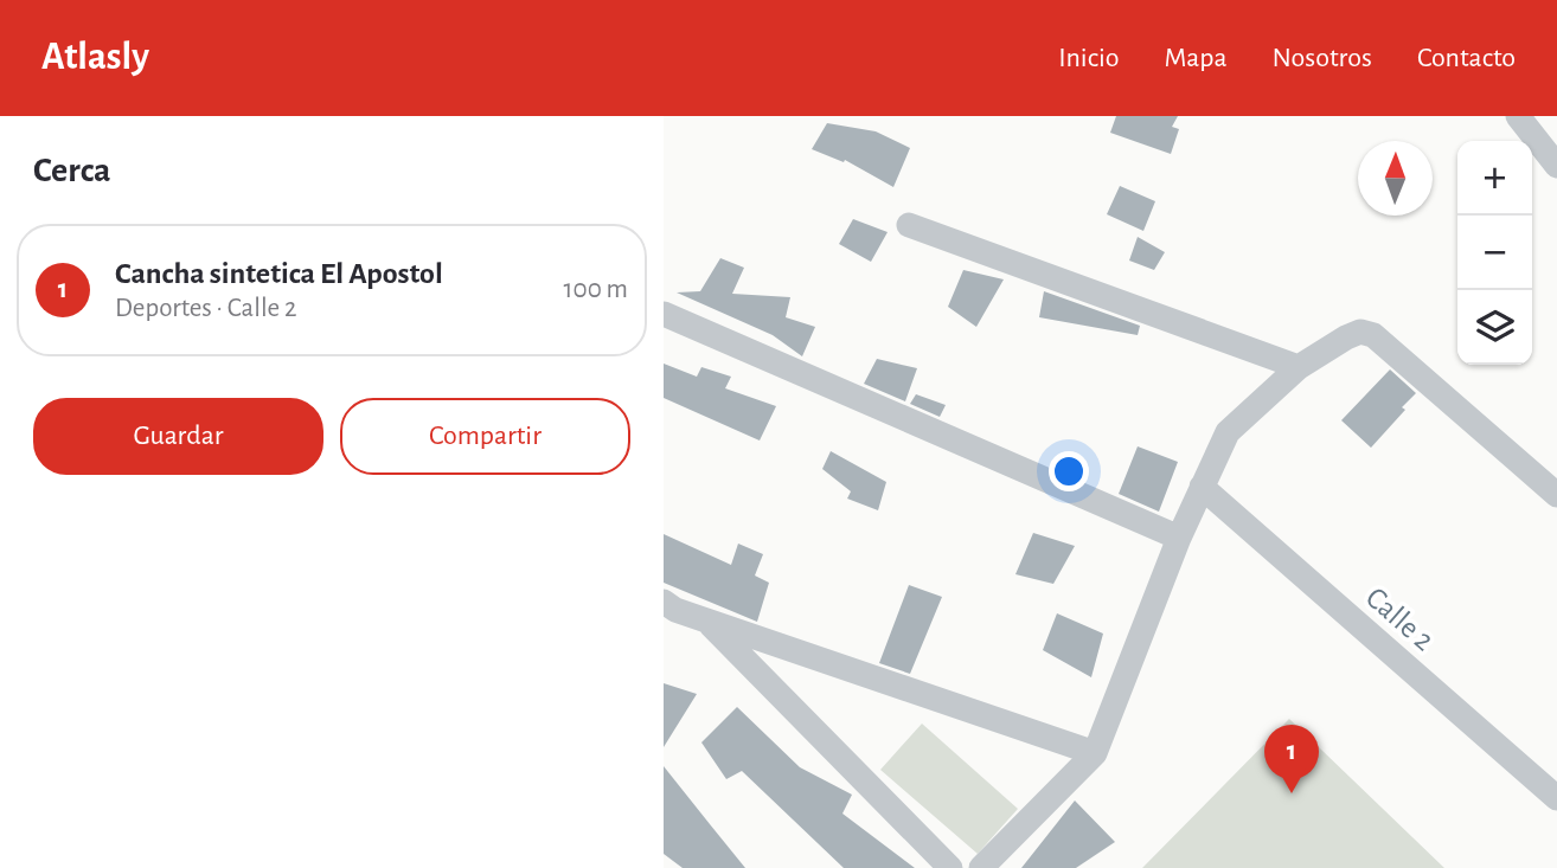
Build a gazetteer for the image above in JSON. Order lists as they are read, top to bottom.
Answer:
{
  "streets": {
    "street": ["Calle 2"]
  },
  "north": "top",
  "page": {
    "header": "Atlasly",
    "nav": [
      "Inicio",
      "Mapa",
      "Nosotros",
      "Contacto"
    ],
    "heading": "Cerca",
    "map_buttons": ["+", "−"],
    "list": [
      {
        "mark": "1",
        "name": "Cancha sintetica El Apostol",
        "note": "Deportes · Calle 2",
        "value": "100 m"
      }
    ],
    "buttons": ["Guardar", "Compartir"],
    "pins": "1"
  }
}
